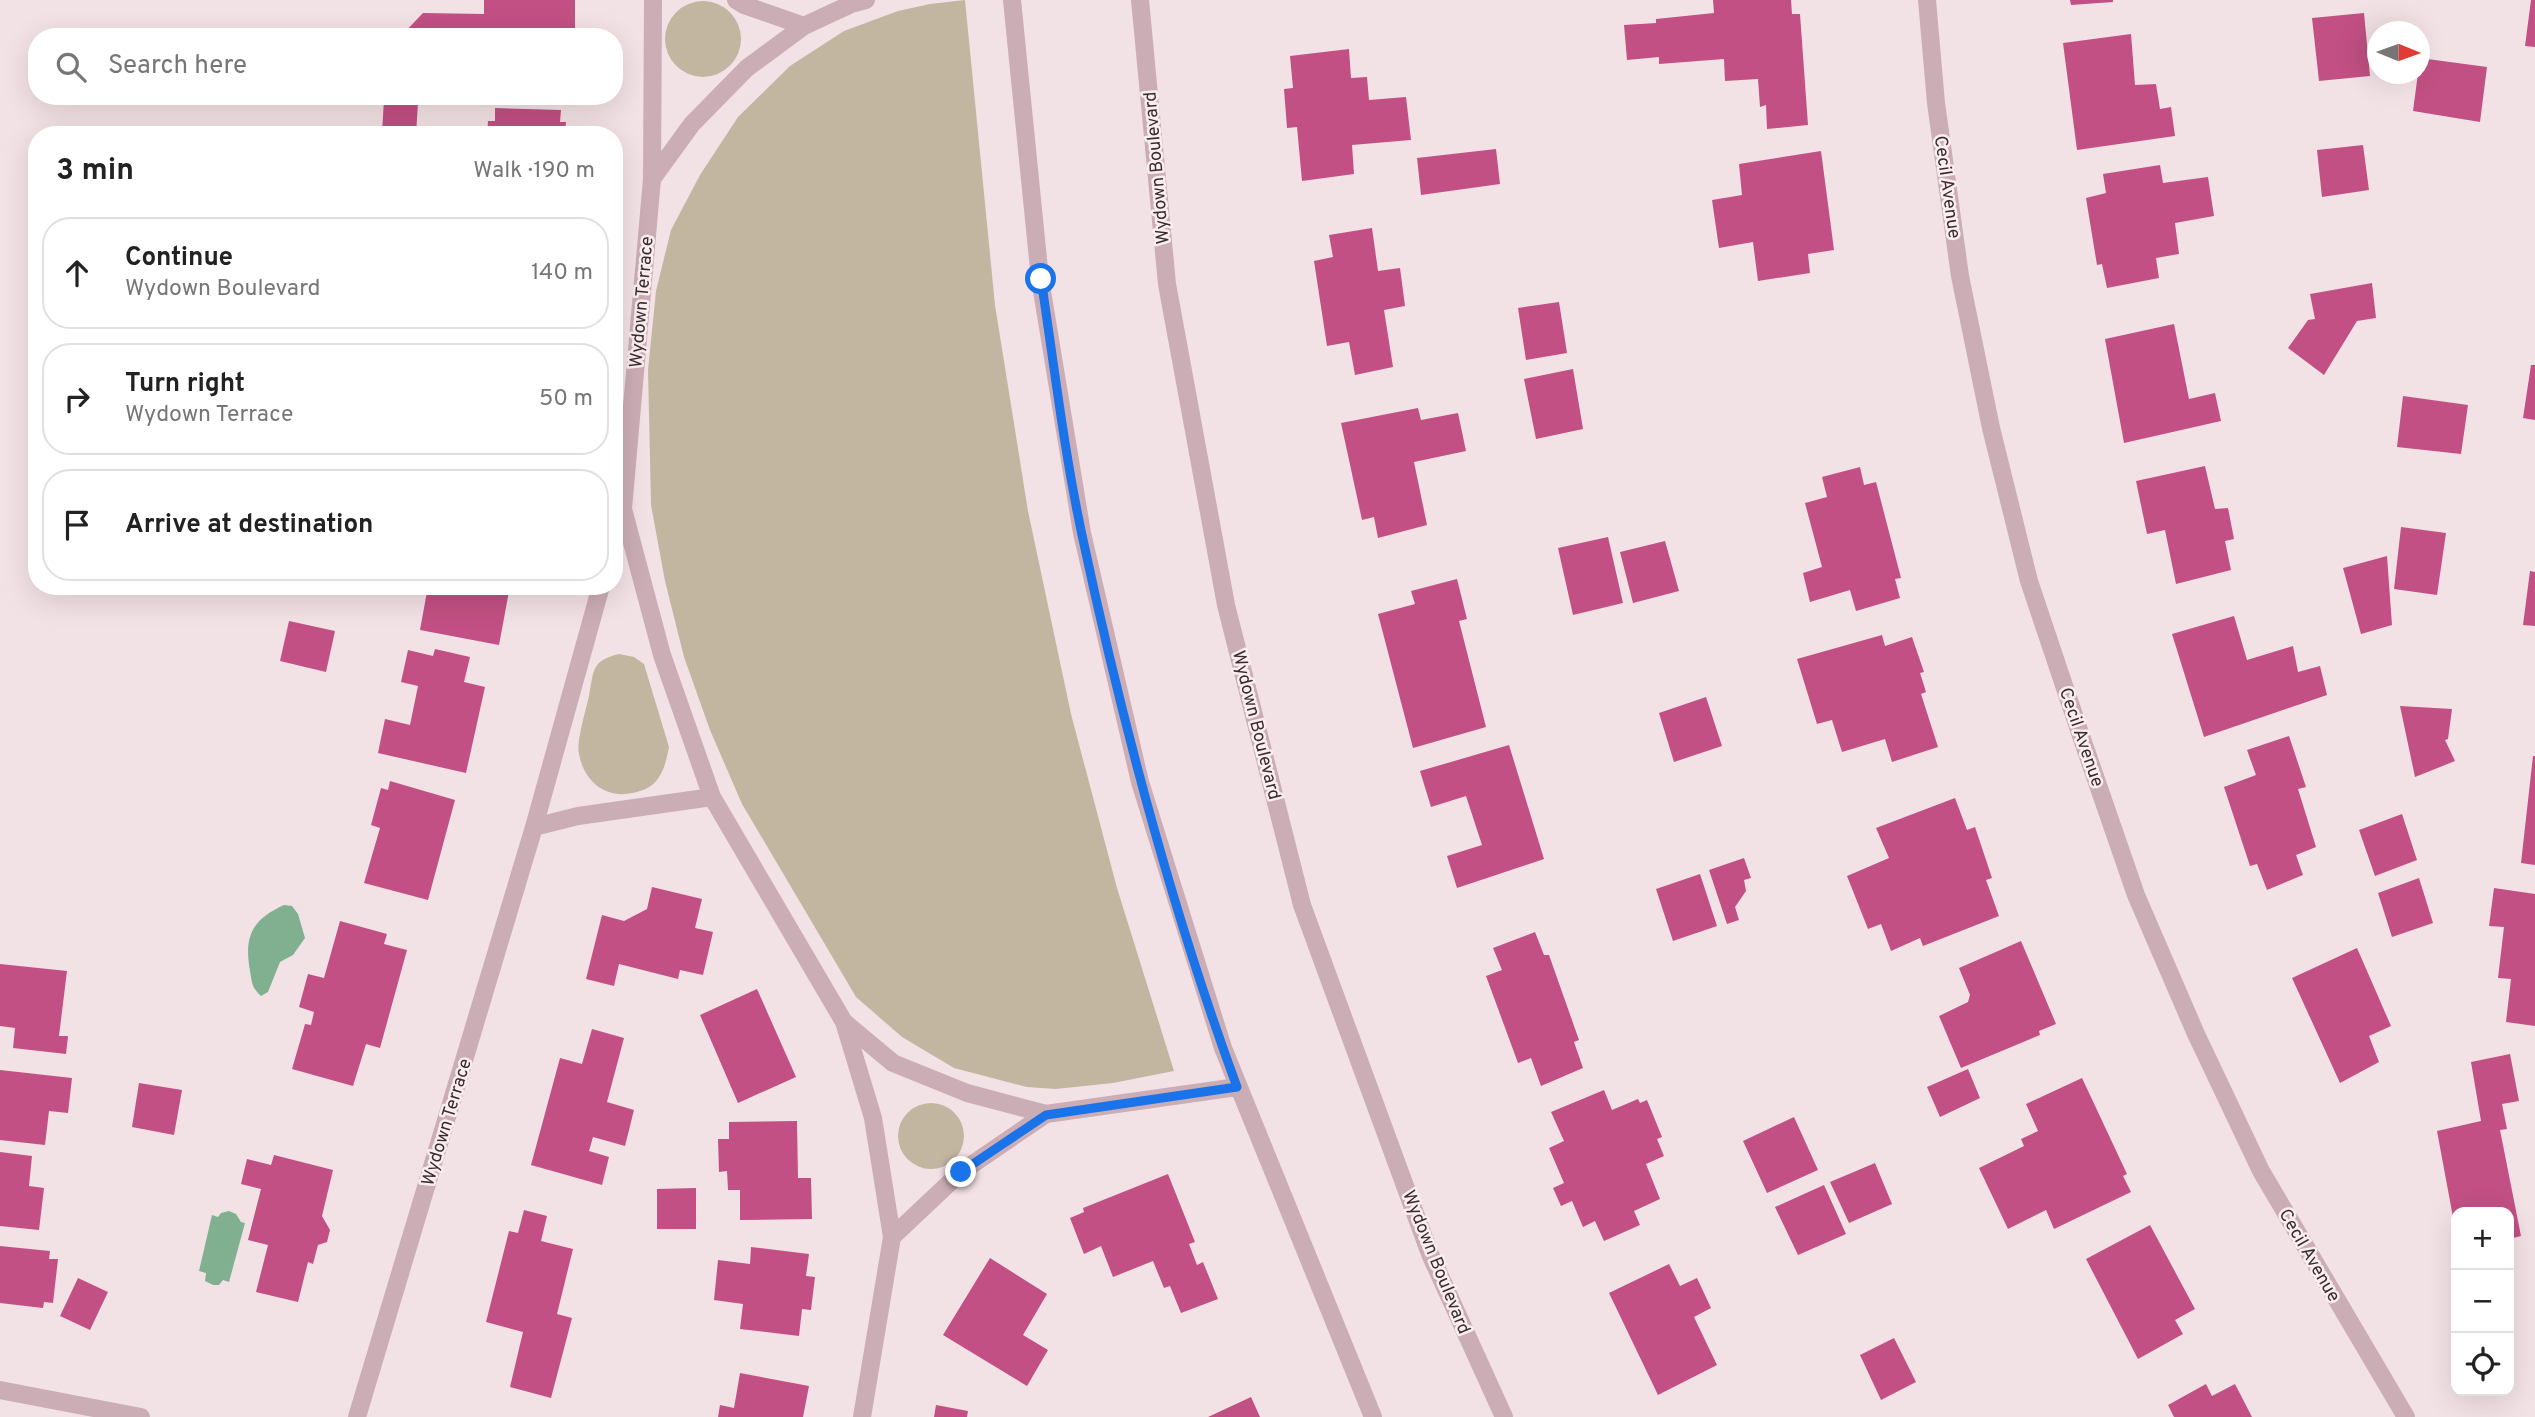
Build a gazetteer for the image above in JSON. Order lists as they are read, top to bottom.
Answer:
{
  "streets": {
    "street": ["Wydown Boulevard", "Cecil Avenue", "Wydown Terrace"]
  },
  "north": "right",
  "page": {
    "search": "Search here",
    "heading": ["3 min", "Walk · 190 m"],
    "list": [
      ["Continue", "Wydown Boulevard", "140 m"],
      ["Turn right", "Wydown Terrace", "50 m"],
      "Arrive at destination"
    ],
    "map_buttons": ["+", "−"]
  }
}
